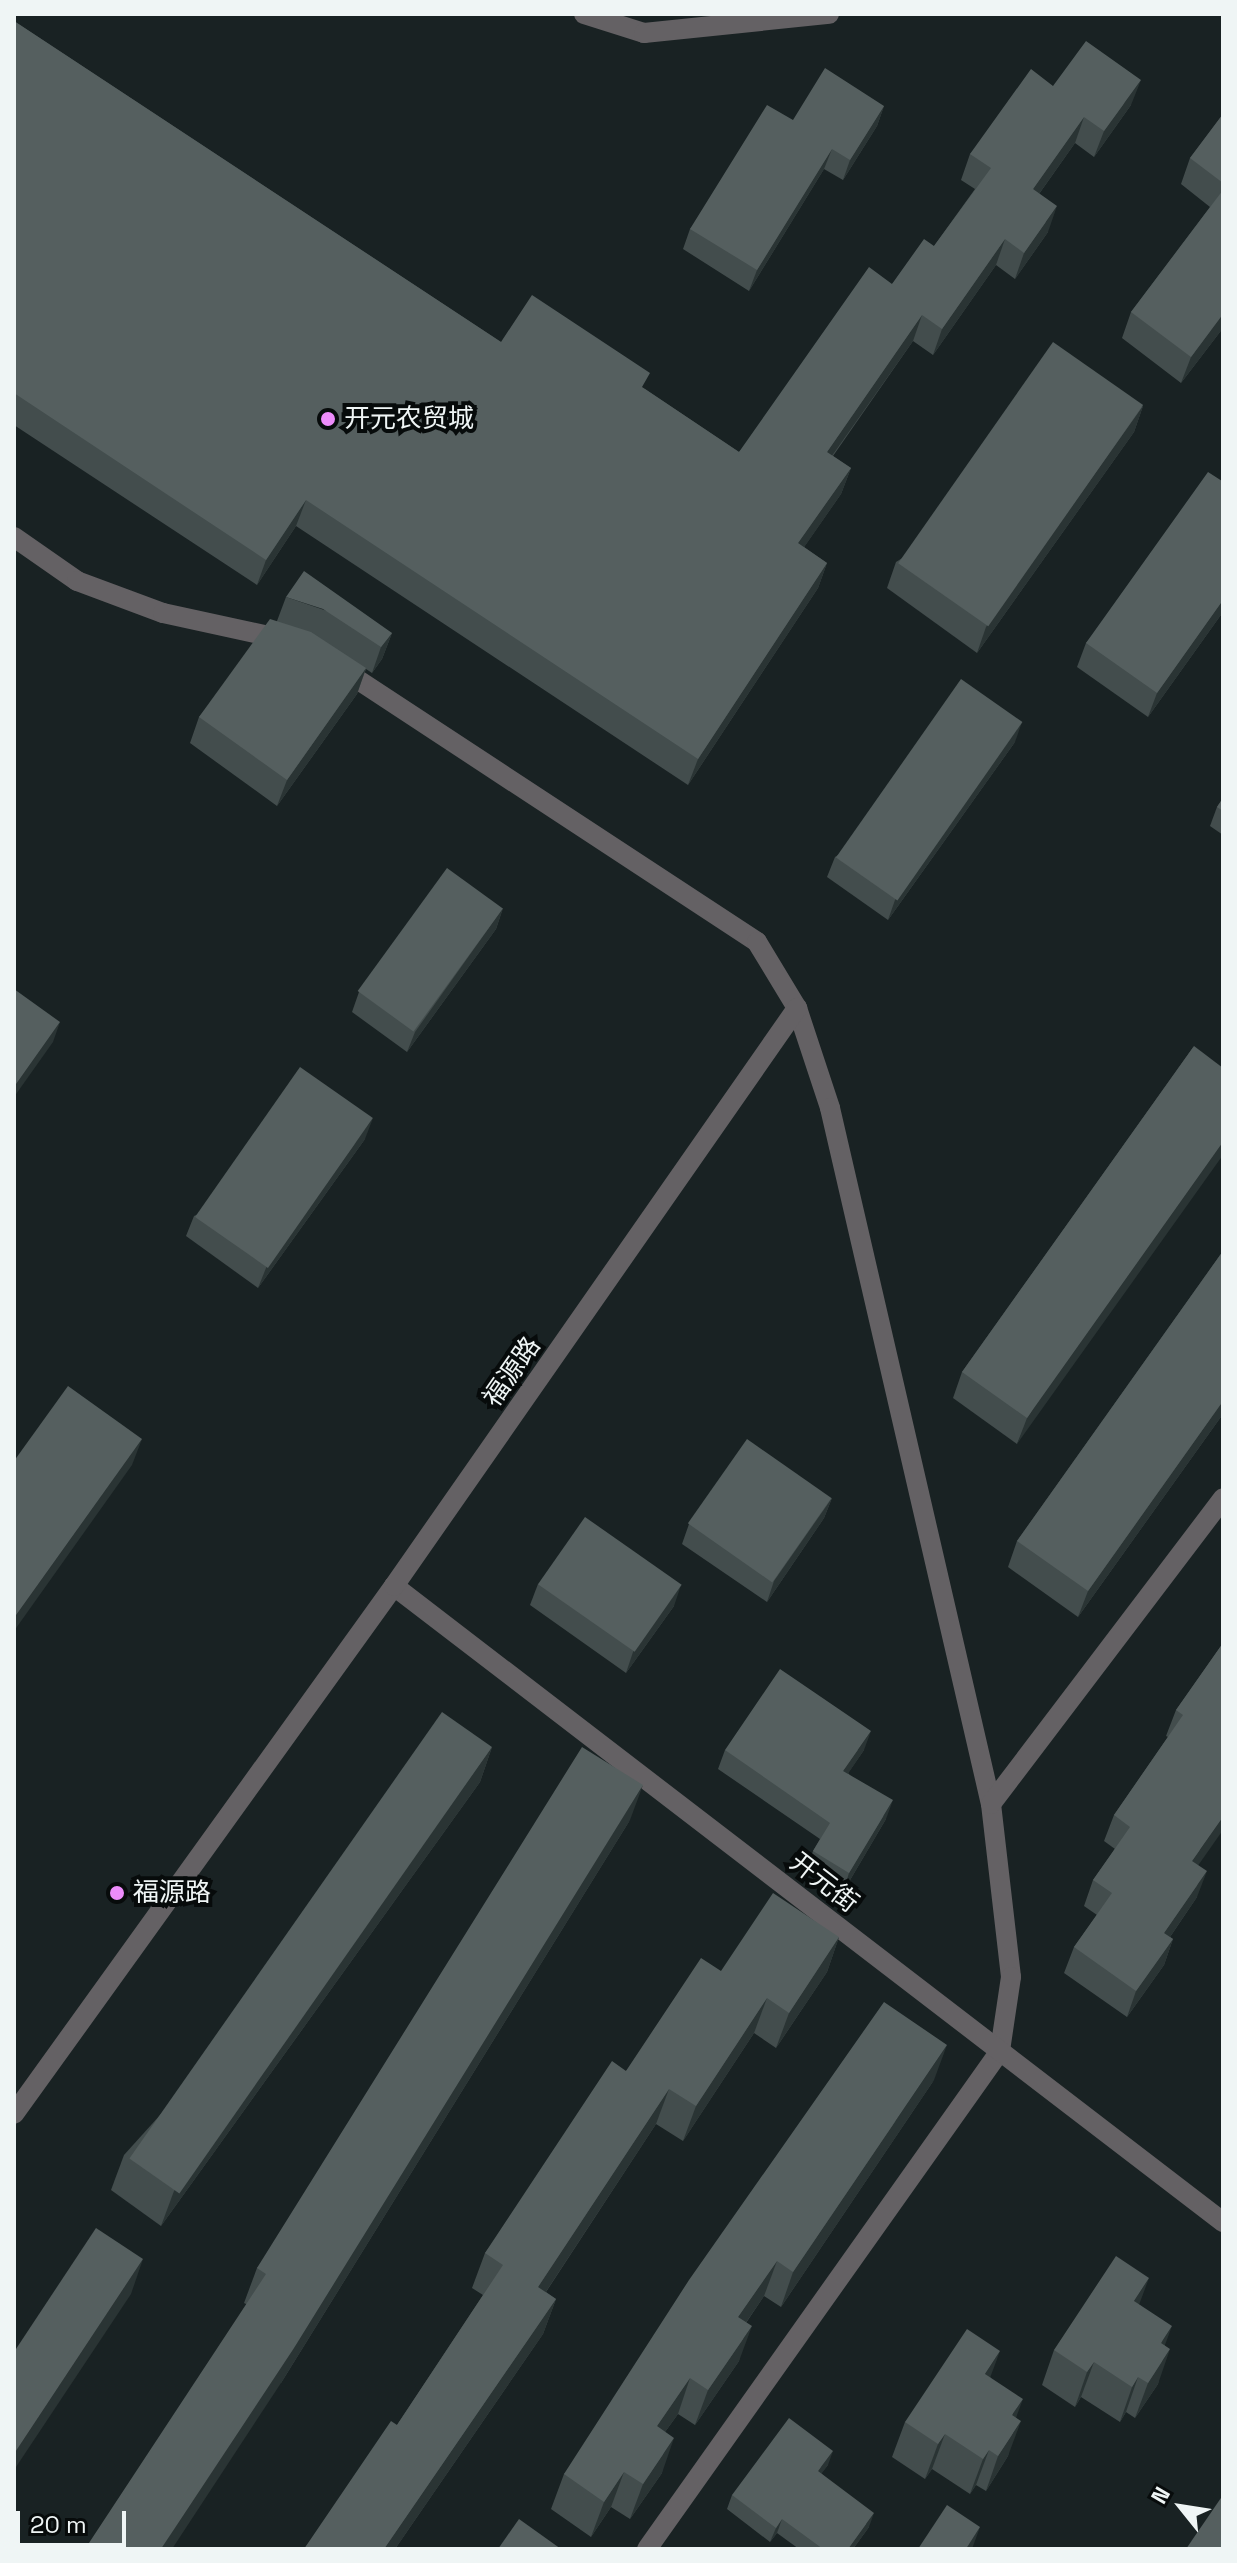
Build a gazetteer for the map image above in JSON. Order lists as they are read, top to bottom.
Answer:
{
  "streets": {
    "street": ["福源路", "开元街"]
  },
  "crossings": [
    ["福源路", "开元街"]
  ],
  "places": ["开元农贸城", "福源路"],
  "scale_bar": "20 m",
  "north": "top left"
}
